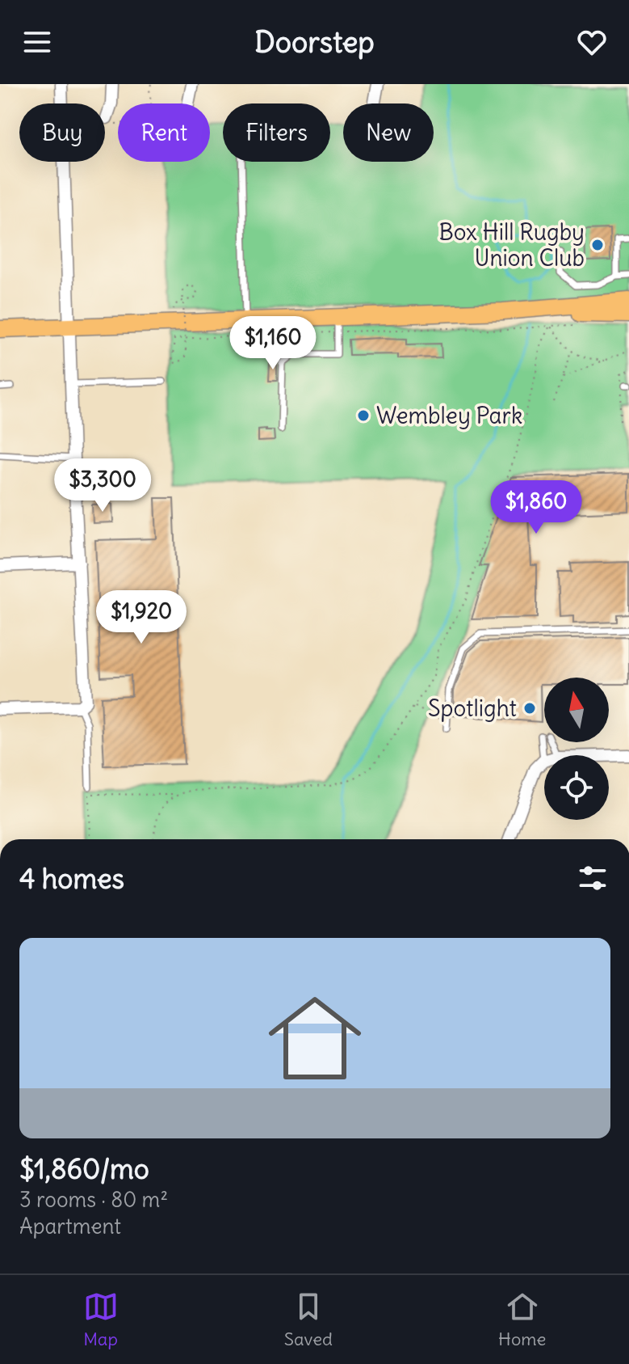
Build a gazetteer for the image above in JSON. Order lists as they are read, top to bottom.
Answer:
{
  "places": ["Box Hill Rugby Union Club", "Wembley Park", "Spotlight"],
  "north": "top",
  "page": {
    "header": "Doorstep",
    "chip": [
      "Buy",
      "Rent",
      "Filters",
      "New"
    ],
    "price": [
      "$1,160",
      "$3,300",
      "$1,860",
      "$1,920"
    ],
    "heading": "4 homes",
    "list": [
      {
        "name": "$1,860/mo",
        "note": "3 rooms · 80 m² · Apartment"
      }
    ],
    "tabs": ["Map", "Saved", "Home"]
  }
}
